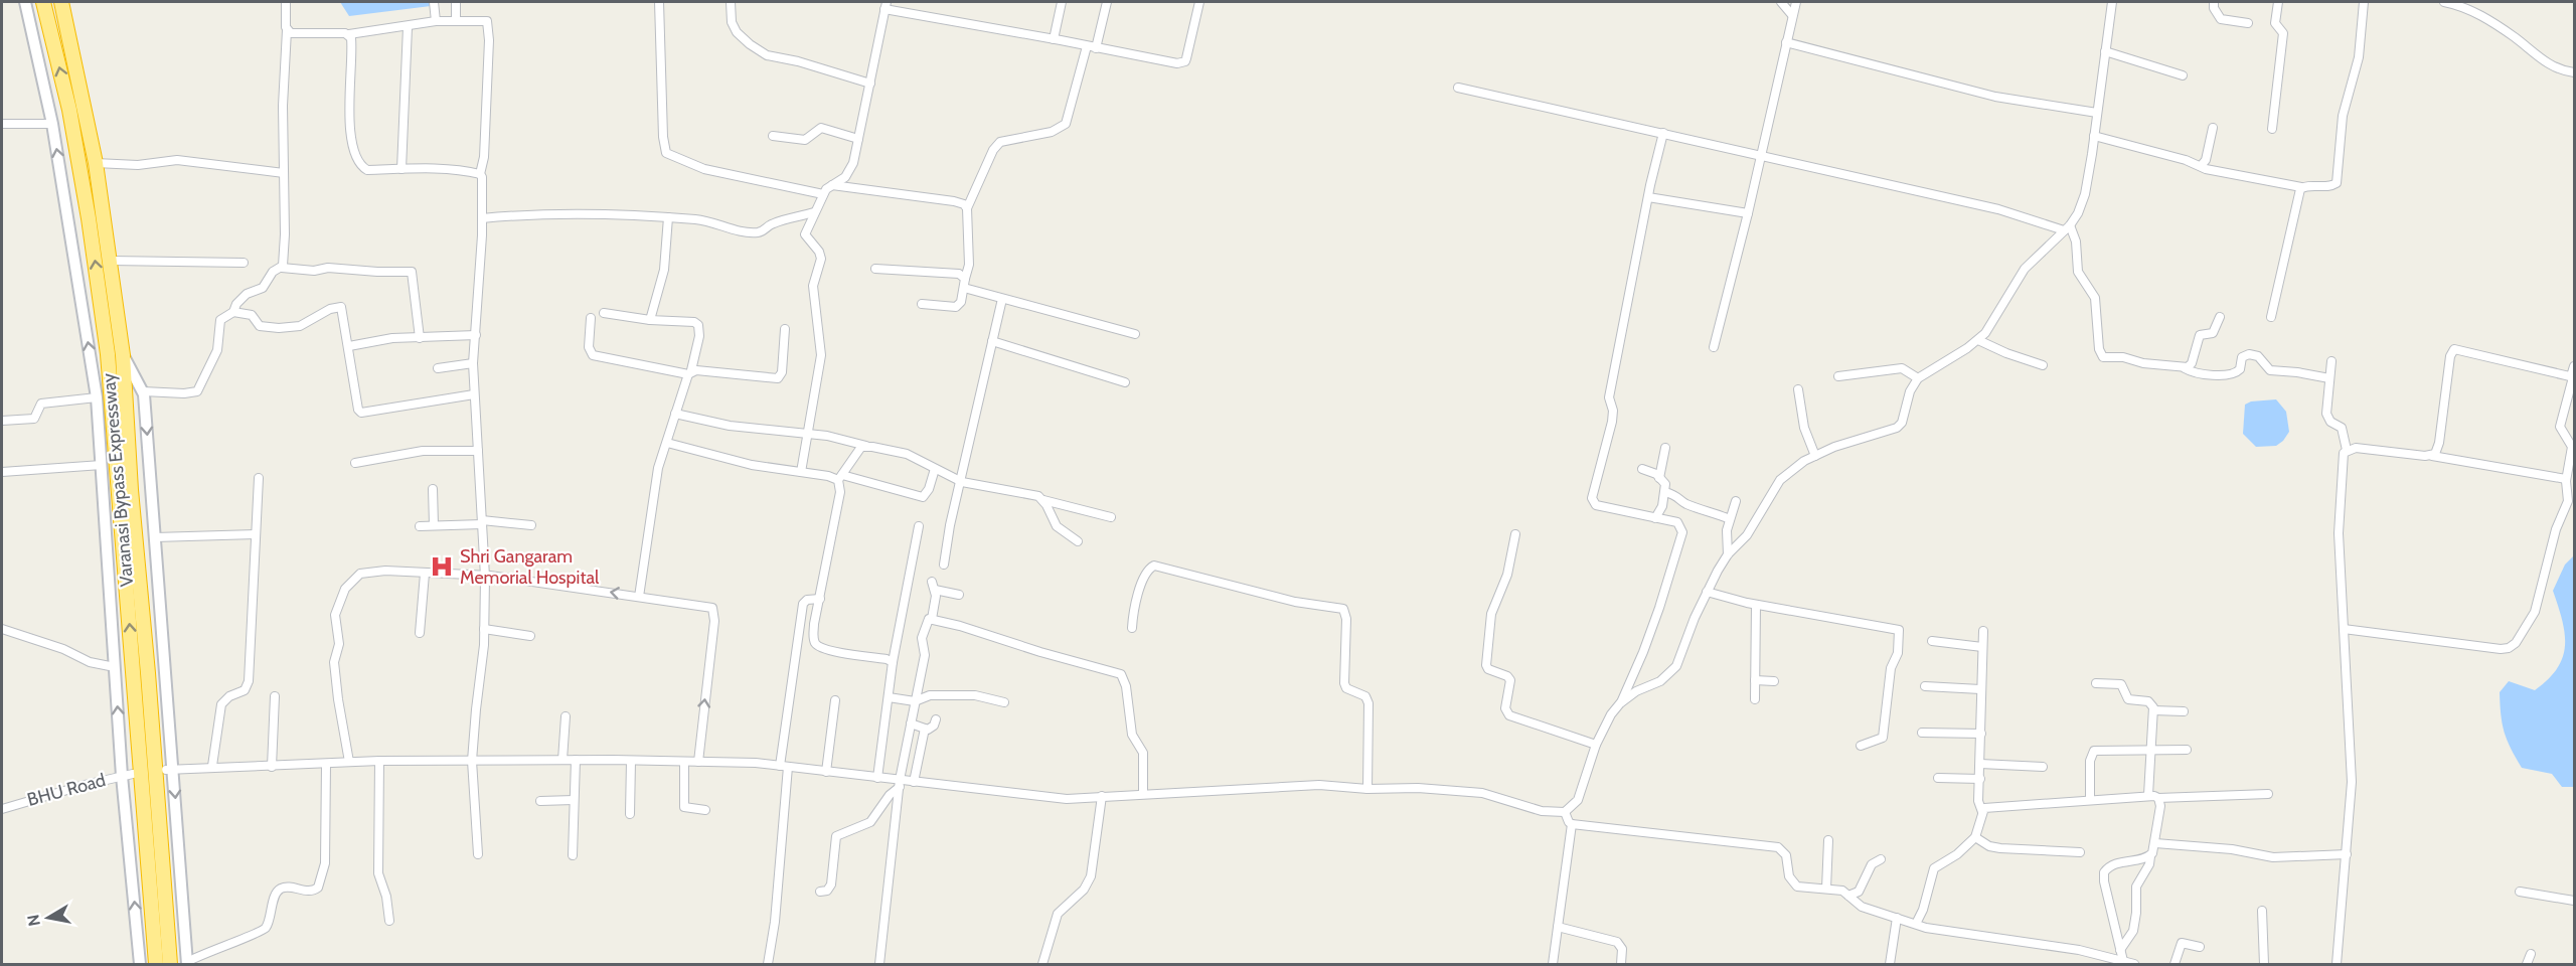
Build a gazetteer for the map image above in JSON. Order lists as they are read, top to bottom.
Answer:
{
  "streets": {
    "highway": ["Varanasi Bypass Expressway"],
    "street": ["BHU Road"]
  },
  "places": {
    "hospital": ["Shri Gangaram Memorial Hospital"]
  },
  "north": "left"
}
